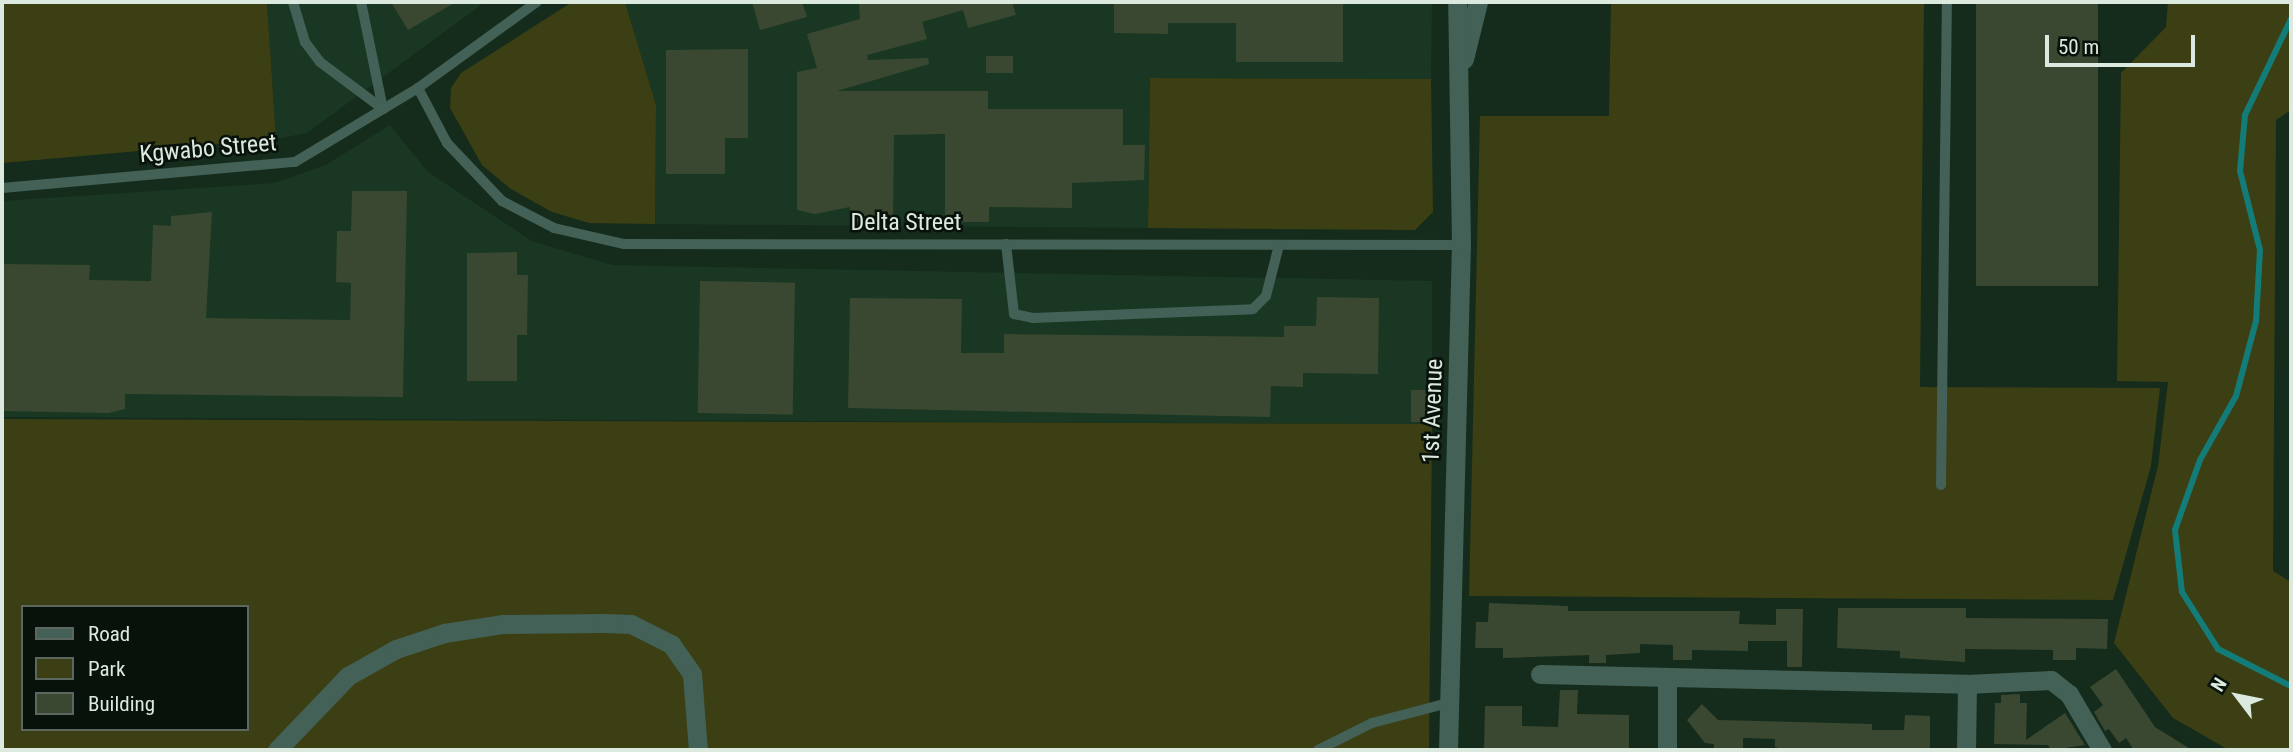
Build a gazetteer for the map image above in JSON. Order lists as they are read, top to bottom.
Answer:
{
  "streets": {
    "street": ["1st Avenue"],
    "lane": ["Kgwabo Street", "Delta Street"]
  },
  "crossings": [
    ["Kgwabo Street", "Delta Street"],
    ["Delta Street", "1st Avenue"]
  ],
  "legend": ["Road", "Park", "Building"],
  "scale_bar": "50 m",
  "north": "top left"
}
